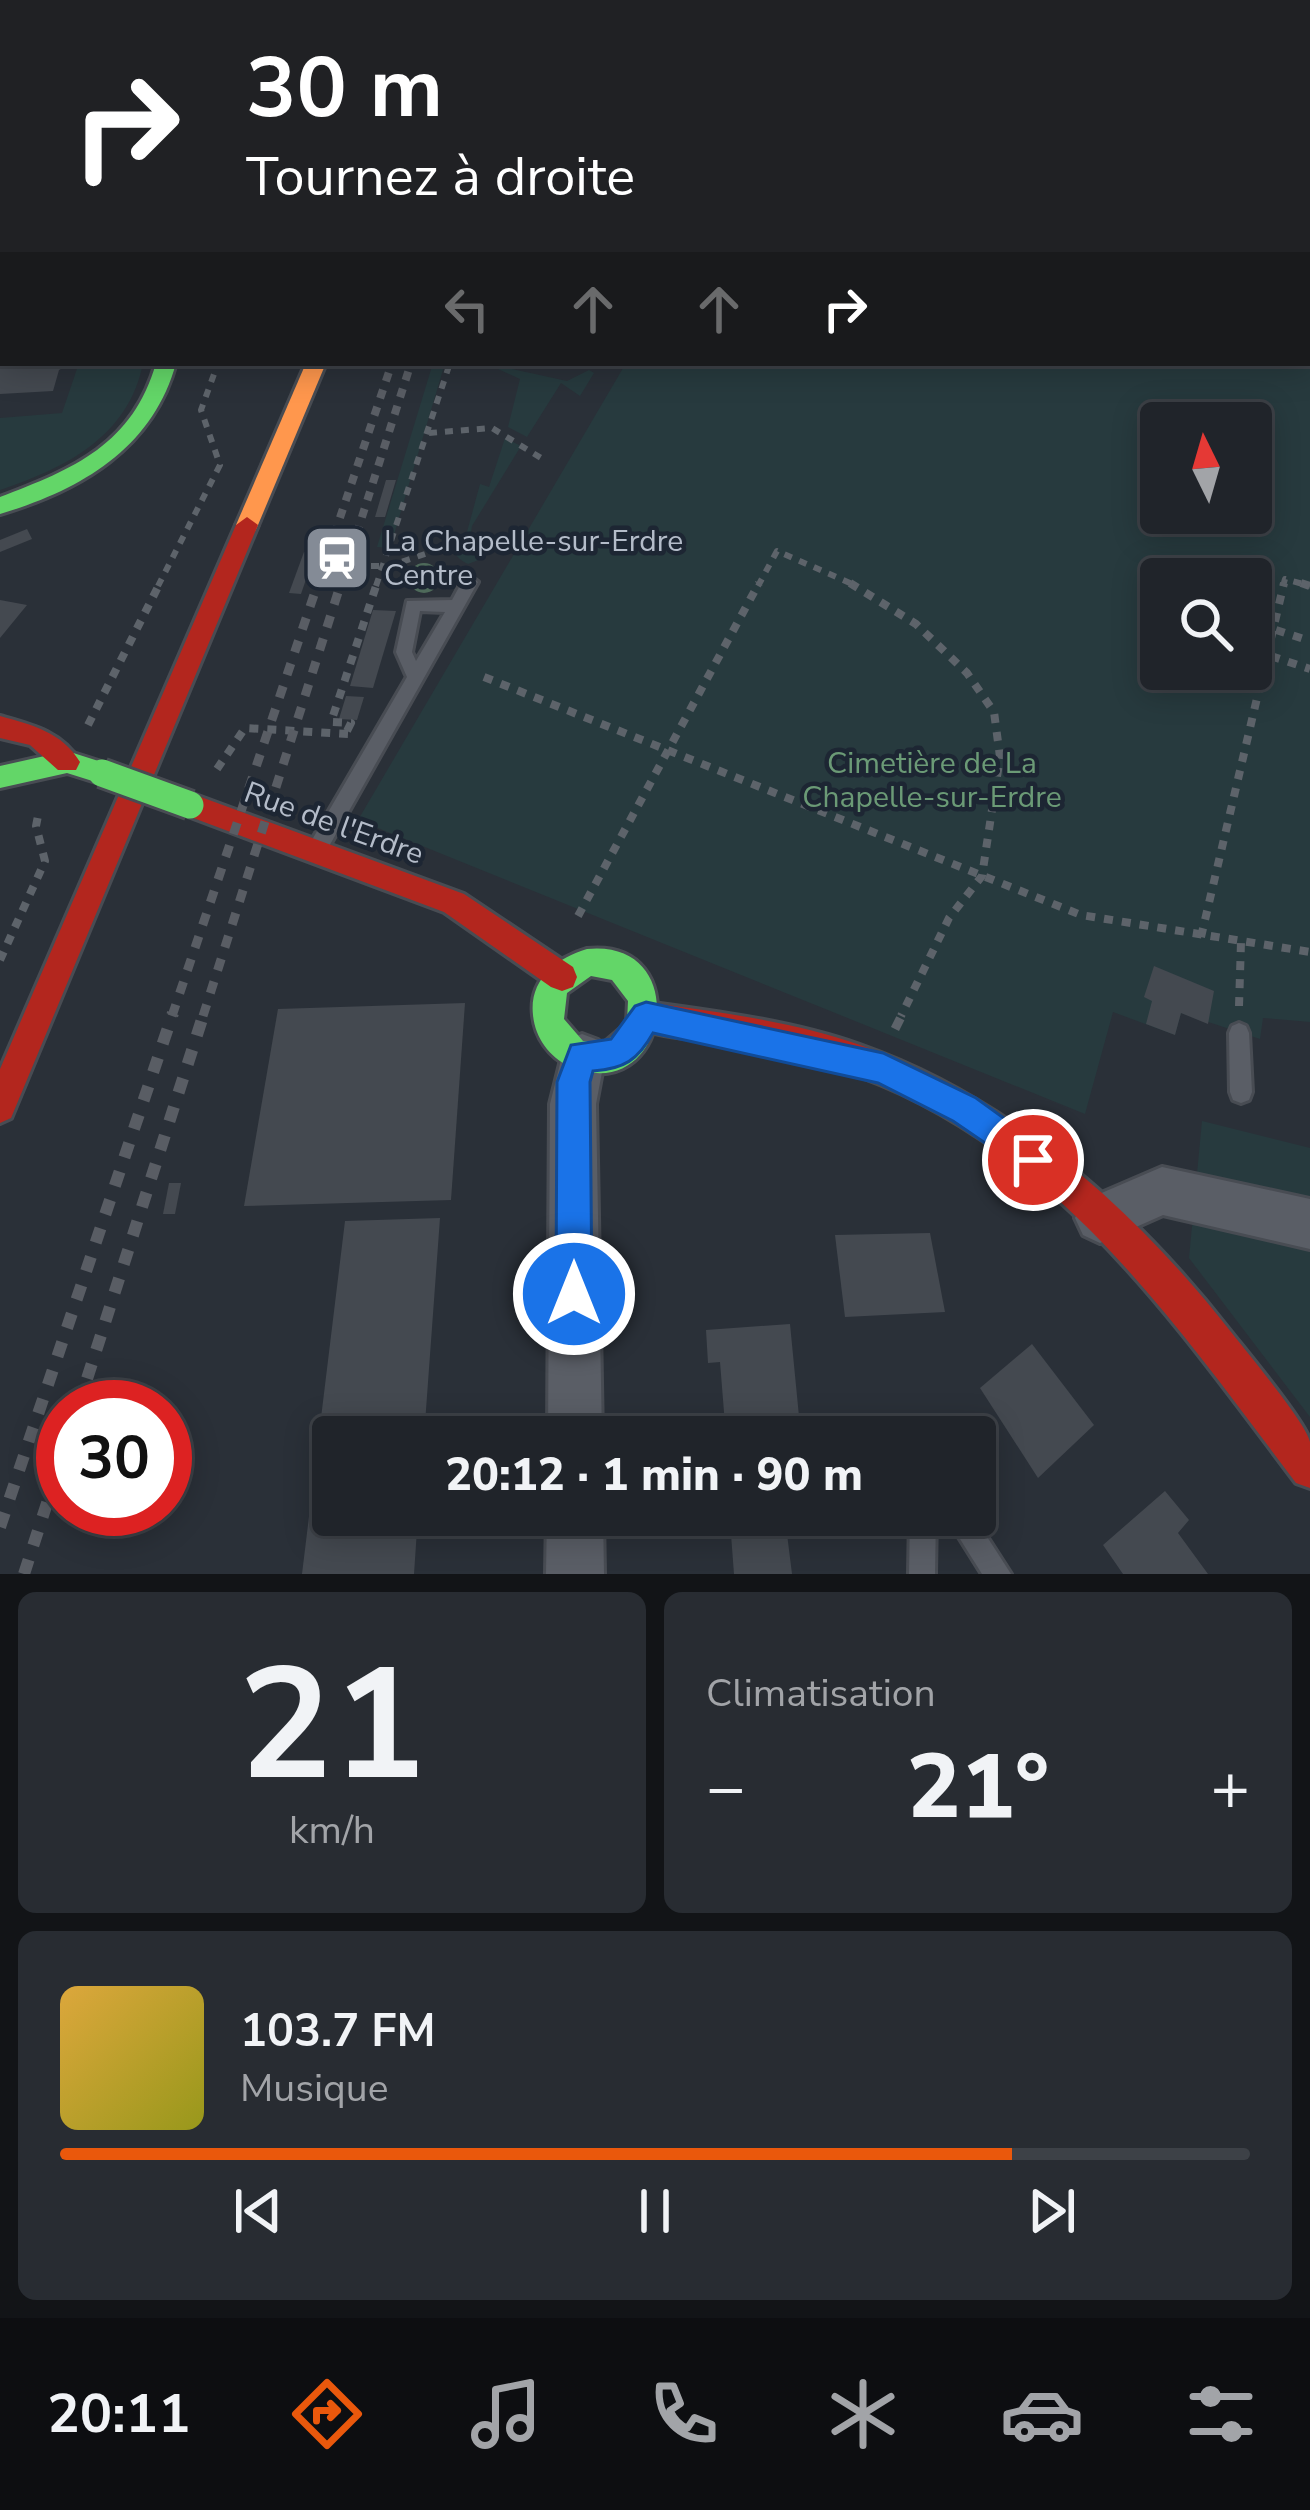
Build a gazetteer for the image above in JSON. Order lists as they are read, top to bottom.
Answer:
{
  "streets": {
    "street": ["Rue de l'Erdre"]
  },
  "parks": ["Cimetière de La Chapelle-sur-Erdre"],
  "places": {
    "station": ["La Chapelle-sur-Erdre Centre"]
  },
  "north": "top",
  "page": {
    "turn": ["30 m", "Tournez à droite"],
    "limit": "30",
    "trip": "20:12 · 1 min · 90 m",
    "tile": [
      ["21", "km/h"],
      "Climatisation"
    ],
    "heat": ["−", "21°", "+"],
    "song": ["103.7 FM", "Musique"],
    "tabs": "20:11"
  }
}
